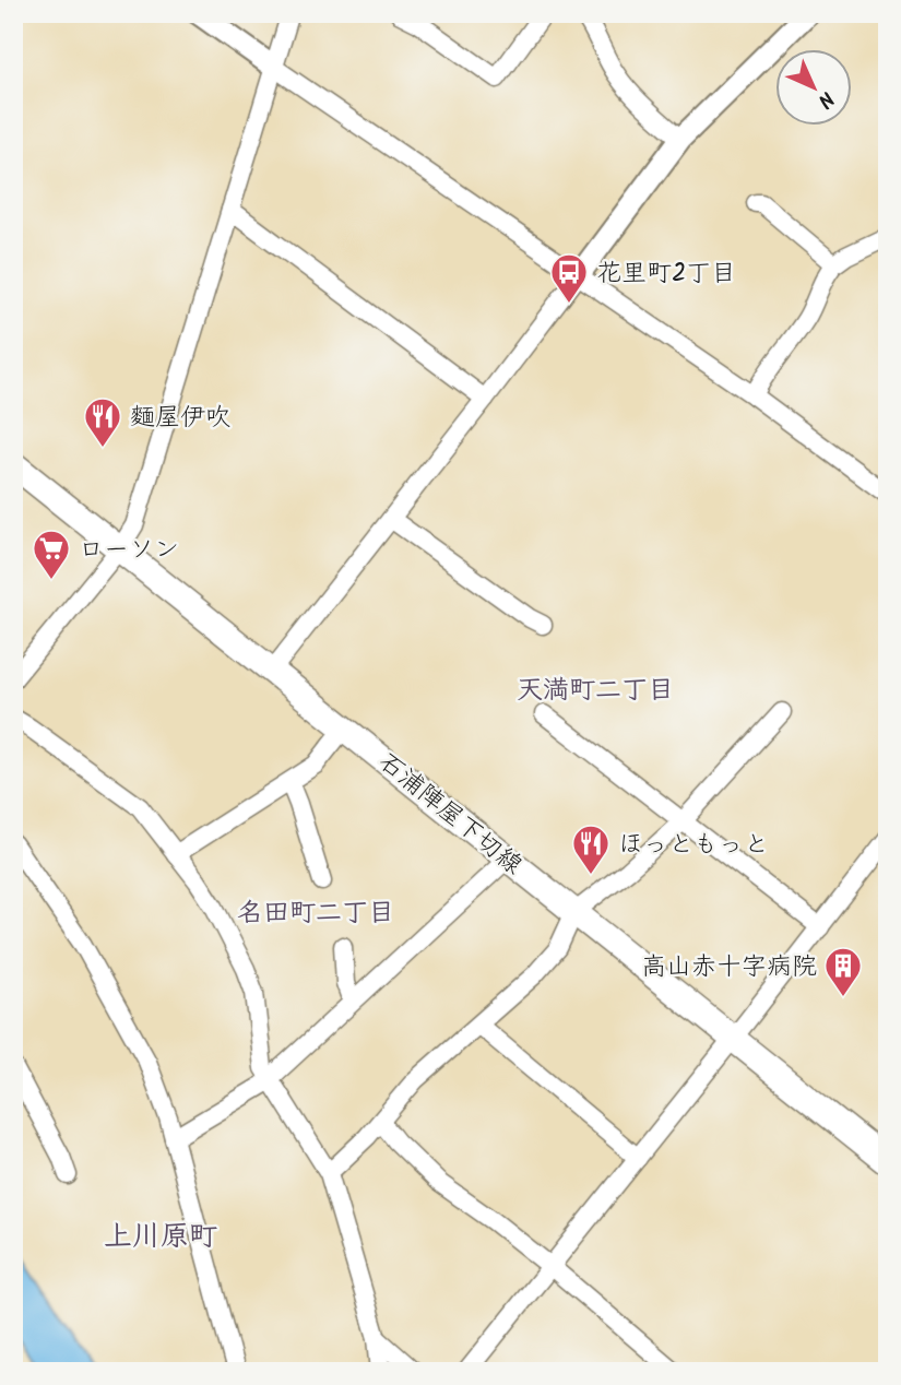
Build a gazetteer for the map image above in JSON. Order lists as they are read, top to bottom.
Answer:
{
  "streets": {
    "main road": ["石浦陣屋下切線"]
  },
  "districts": ["天満町二丁目", "名田町二丁目", "上川原町"],
  "places": {
    "bus stop": ["花里町2丁目"],
    "restaurant": ["麵屋伊吹", "ほっともっと"],
    "supermarket": ["ローソン"],
    "building": ["高山赤十字病院"]
  },
  "north": "bottom right"
}
